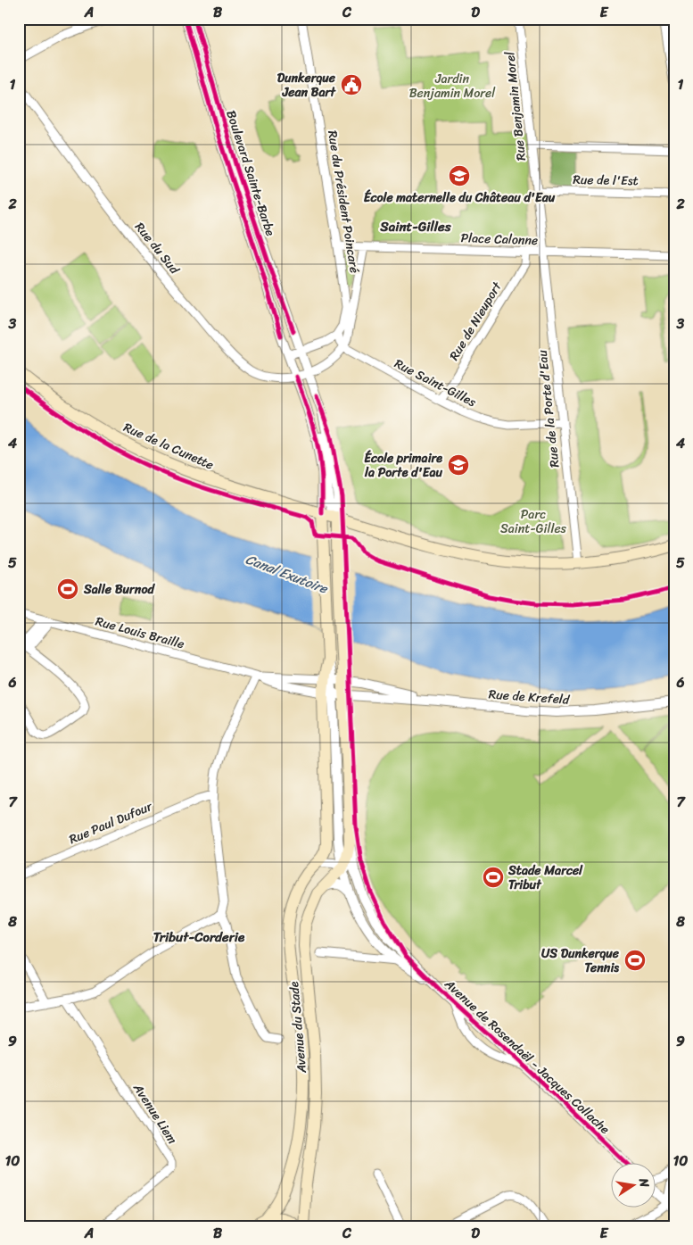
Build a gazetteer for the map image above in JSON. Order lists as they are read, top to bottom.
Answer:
{
  "streets": {
    "main road": [
      "Boulevard Sainte-Barbe",
      "Rue de la Cunette",
      "Avenue du Stade",
      "Avenue de Rosendaël - Jacques Collache"
    ],
    "street": [
      "Rue Benjamin Morel",
      "Rue de l'Est",
      "Rue du Président Poincaré",
      "Place Calonne",
      "Rue du Sud",
      "Rue de Nieuport",
      "Rue Saint-Gilles",
      "Rue de la Porte d'Eau",
      "Rue Louis Braille",
      "Rue de Krefeld",
      "Rue Paul Dufour",
      "Avenue Liem"
    ]
  },
  "crossings": [
    ["Rue Benjamin Morel", "Rue de l'Est"],
    ["Rue Benjamin Morel", "Place Calonne"],
    ["Boulevard Sainte-Barbe", "Rue du Sud"],
    ["Boulevard Sainte-Barbe", "Rue de la Cunette"],
    ["Boulevard Sainte-Barbe", "Avenue de Rosendaël - Jacques Collache"],
    ["Rue de l'Est", "Place Calonne"],
    ["Rue du Président Poincaré", "Place Calonne"],
    ["Place Calonne", "Rue de Nieuport"],
    ["Place Calonne", "Rue de la Porte d'Eau"],
    ["Rue du Sud", "Rue Saint-Gilles"],
    ["Rue de Nieuport", "Rue Saint-Gilles"],
    ["Rue Saint-Gilles", "Rue de la Porte d'Eau"],
    ["Rue de la Porte d'Eau", "Rue de la Cunette"],
    ["Rue Louis Braille", "Rue de Krefeld"],
    ["Rue Louis Braille", "Avenue de Rosendaël - Jacques Collache"],
    ["Rue de Krefeld", "Avenue de Rosendaël - Jacques Collache"],
    ["Avenue du Stade", "Avenue de Rosendaël - Jacques Collache"]
  ],
  "districts": ["Saint-Gilles", "Tribut-Corderie"],
  "water": ["Canal Exutoire"],
  "parks": ["Jardin Benjamin Morel", "Parc Saint-Gilles"],
  "places": {
    "public building": ["Dunkerque Jean Bart"],
    "school or university": ["École maternelle du Château d'Eau", "École primaire la Porte d'Eau"],
    "sports": ["Salle Burnod", "Stade Marcel Tribut", "US Dunkerque Tennis"]
  },
  "north": "right",
  "grid": {
    "columns": [
      "A",
      "B",
      "C",
      "D",
      "E"
    ],
    "rows": [
      "1",
      "2",
      "3",
      "4",
      "5",
      "6",
      "7",
      "8",
      "9",
      "10"
    ]
  }
}
